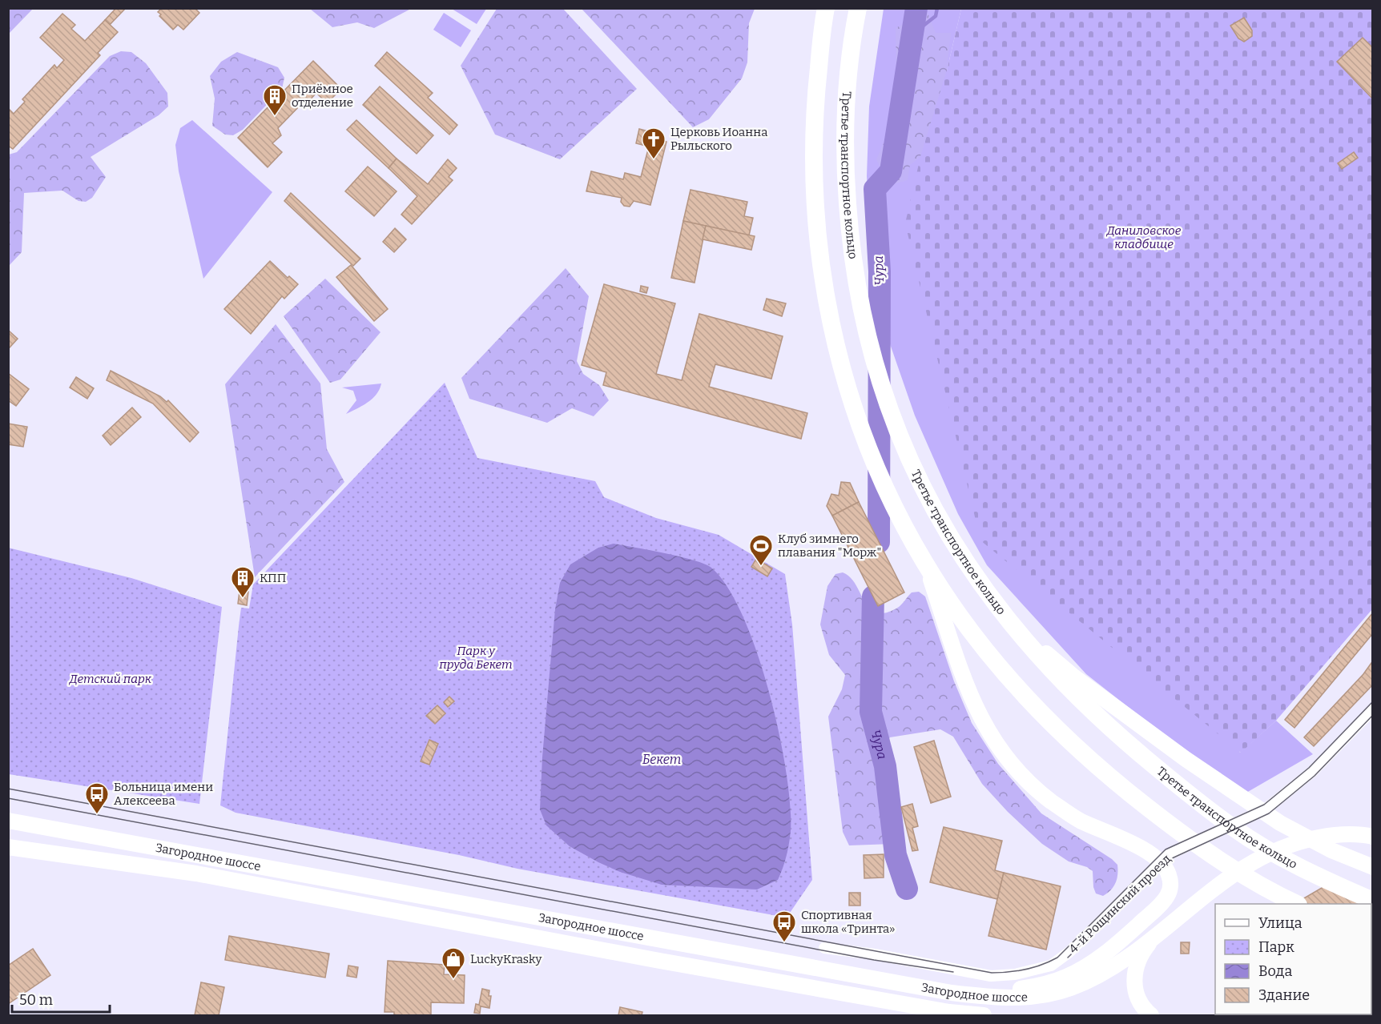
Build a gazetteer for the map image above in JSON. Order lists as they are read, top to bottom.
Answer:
{
  "streets": {
    "main road": ["Третье транспортное кольцо", "Загородное шоссе"],
    "street": ["4-й Рощинский проезд"]
  },
  "water": ["Чура", "Бекет"],
  "parks": ["Даниловское кладбище", "Парк у пруда Бекет", "Детский парк"],
  "places": {
    "building": ["Приёмное отделение", "КПП"],
    "church": ["Церковь Иоанна Рыльского"],
    "sports": ["Клуб зимнего плавания \"Морж\""],
    "bus stop": ["Больница имени Алексеева", "Спортивная школа «Тринта»"],
    "shop": ["LuckyKrasky"]
  },
  "legend": [
    "Улица",
    "Парк",
    "Вода",
    "Здание"
  ],
  "scale_bar": "50 m"
}
